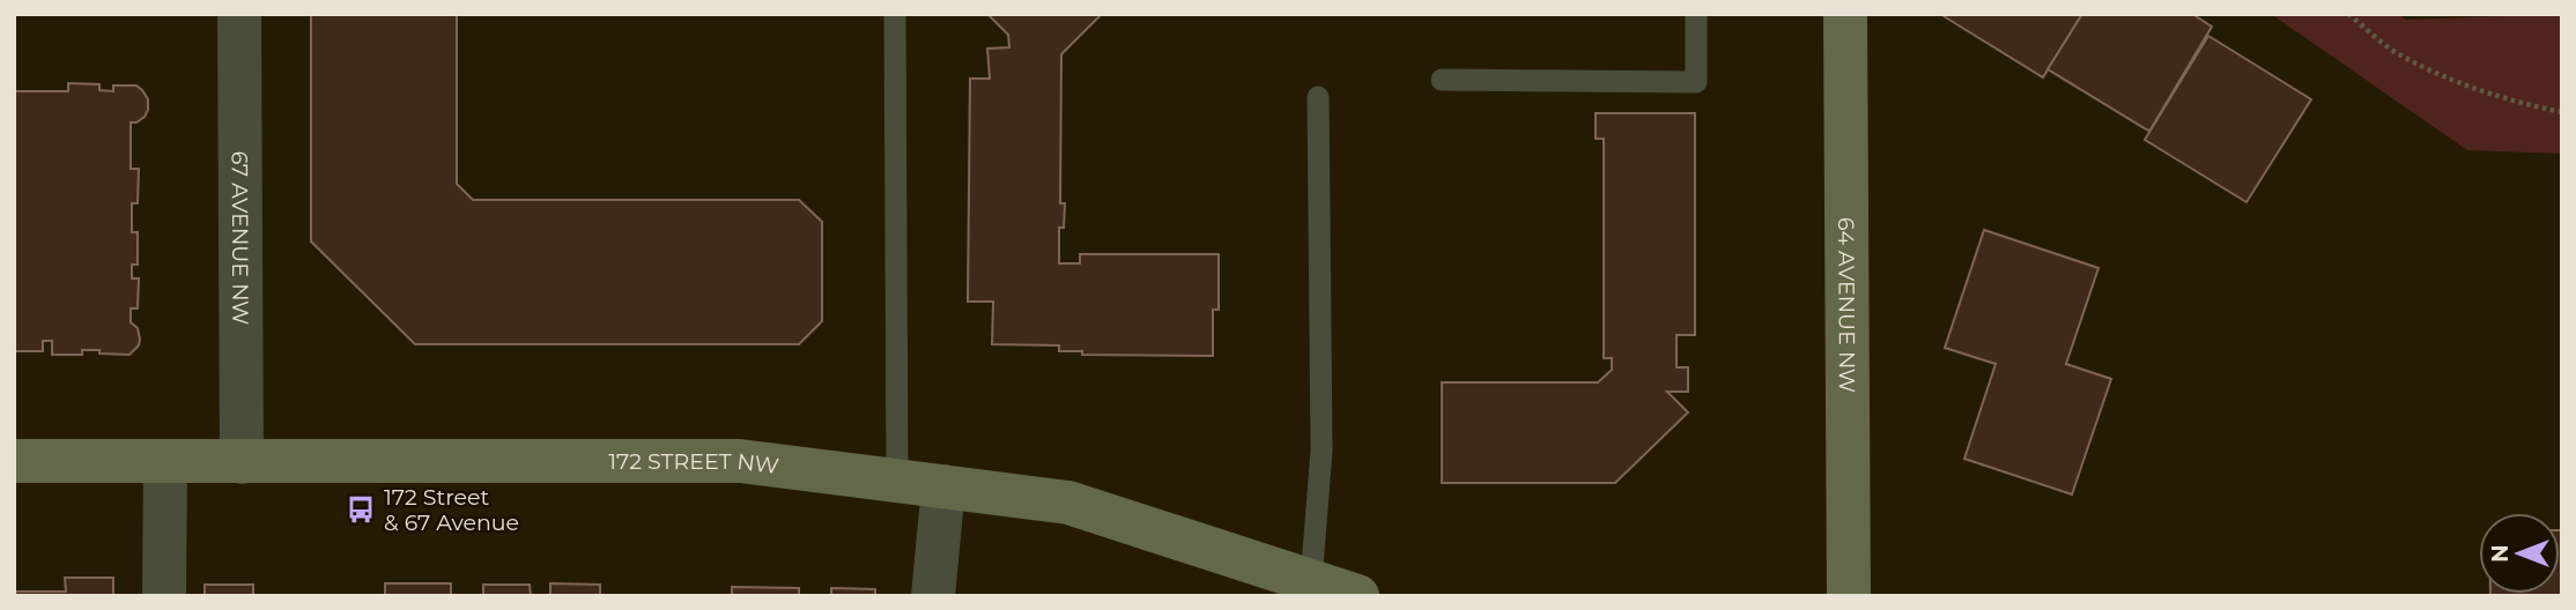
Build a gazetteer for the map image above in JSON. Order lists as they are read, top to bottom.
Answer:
{
  "streets": {
    "street": ["67 AVENUE NW", "64 AVENUE NW", "172 STREET NW"]
  },
  "crossings": [
    ["67 AVENUE NW", "172 STREET NW"]
  ],
  "places": {
    "bus stop": ["172 Street & 67 Avenue"]
  },
  "north": "left"
}
